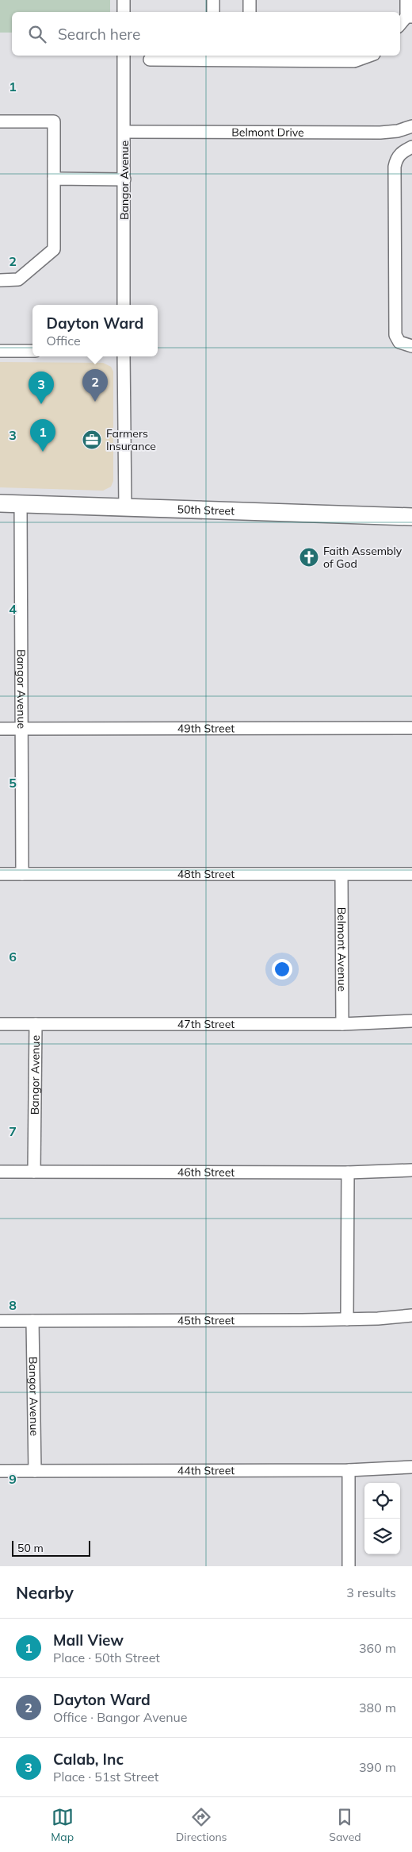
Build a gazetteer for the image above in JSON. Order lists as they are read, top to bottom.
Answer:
{
  "streets": {
    "main road": ["50th Street"],
    "street": [
      "Belmont Drive",
      "Bangor Avenue",
      "49th Street",
      "48th Street",
      "Belmont Avenue",
      "47th Street",
      "46th Street",
      "45th Street",
      "44th Street"
    ]
  },
  "crossings": [
    ["Belmont Drive", "Bangor Avenue"],
    ["Bangor Avenue", "50th Street"],
    ["Bangor Avenue", "49th Street"],
    ["Bangor Avenue", "48th Street"],
    ["Bangor Avenue", "47th Street"],
    ["Bangor Avenue", "46th Street"],
    ["Bangor Avenue", "45th Street"],
    ["Bangor Avenue", "44th Street"],
    ["48th Street", "Belmont Avenue"],
    ["Belmont Avenue", "47th Street"]
  ],
  "places": {
    "office": ["Farmers Insurance"],
    "church": ["Faith Assembly of God"]
  },
  "scale_bar": "50 m",
  "page": {
    "search": "Search here",
    "popup": ["Dayton Ward", "Office"],
    "pins": ["2", "3", "1"],
    "scale": "50 m",
    "heading": ["Nearby", "3 results"],
    "list": [
      {
        "mark": "1",
        "name": "Mall View",
        "note": "Place · 50th Street",
        "value": "360 m"
      },
      {
        "mark": "2",
        "name": "Dayton Ward",
        "note": "Office · Bangor Avenue",
        "value": "380 m"
      },
      {
        "mark": "3",
        "name": "Calab, Inc",
        "note": "Place · 51st Street",
        "value": "390 m"
      }
    ],
    "nav": ["Map", "Directions", "Saved"]
  },
  "grid": {
    "rows": [
      "1",
      "2",
      "3",
      "4",
      "5",
      "6",
      "7",
      "8",
      "9"
    ]
  }
}
